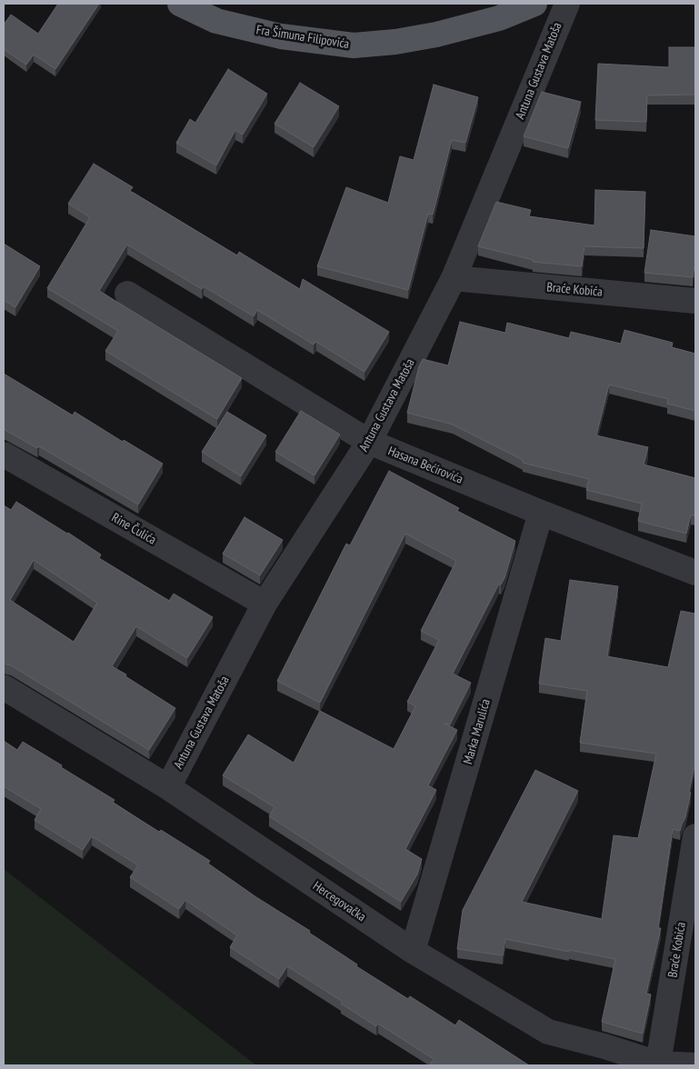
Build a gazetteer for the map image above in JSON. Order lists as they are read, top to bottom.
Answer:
{
  "streets": {
    "main road": ["Fra Šimuna Filipovića"],
    "street": [
      "Antuna Gustava Matoša",
      "Braće Kobića",
      "Hasana Bećirovića",
      "Rine Čulića",
      "Marka Marulića",
      "Hercegovačka"
    ]
  },
  "crossings": [
    ["Antuna Gustava Matoša", "Braće Kobića"],
    ["Antuna Gustava Matoša", "Hasana Bećirovića"],
    ["Antuna Gustava Matoša", "Rine Čulića"],
    ["Antuna Gustava Matoša", "Hercegovačka"],
    ["Braće Kobića", "Hercegovačka"],
    ["Hasana Bećirovića", "Marka Marulića"],
    ["Marka Marulića", "Hercegovačka"]
  ]
}
